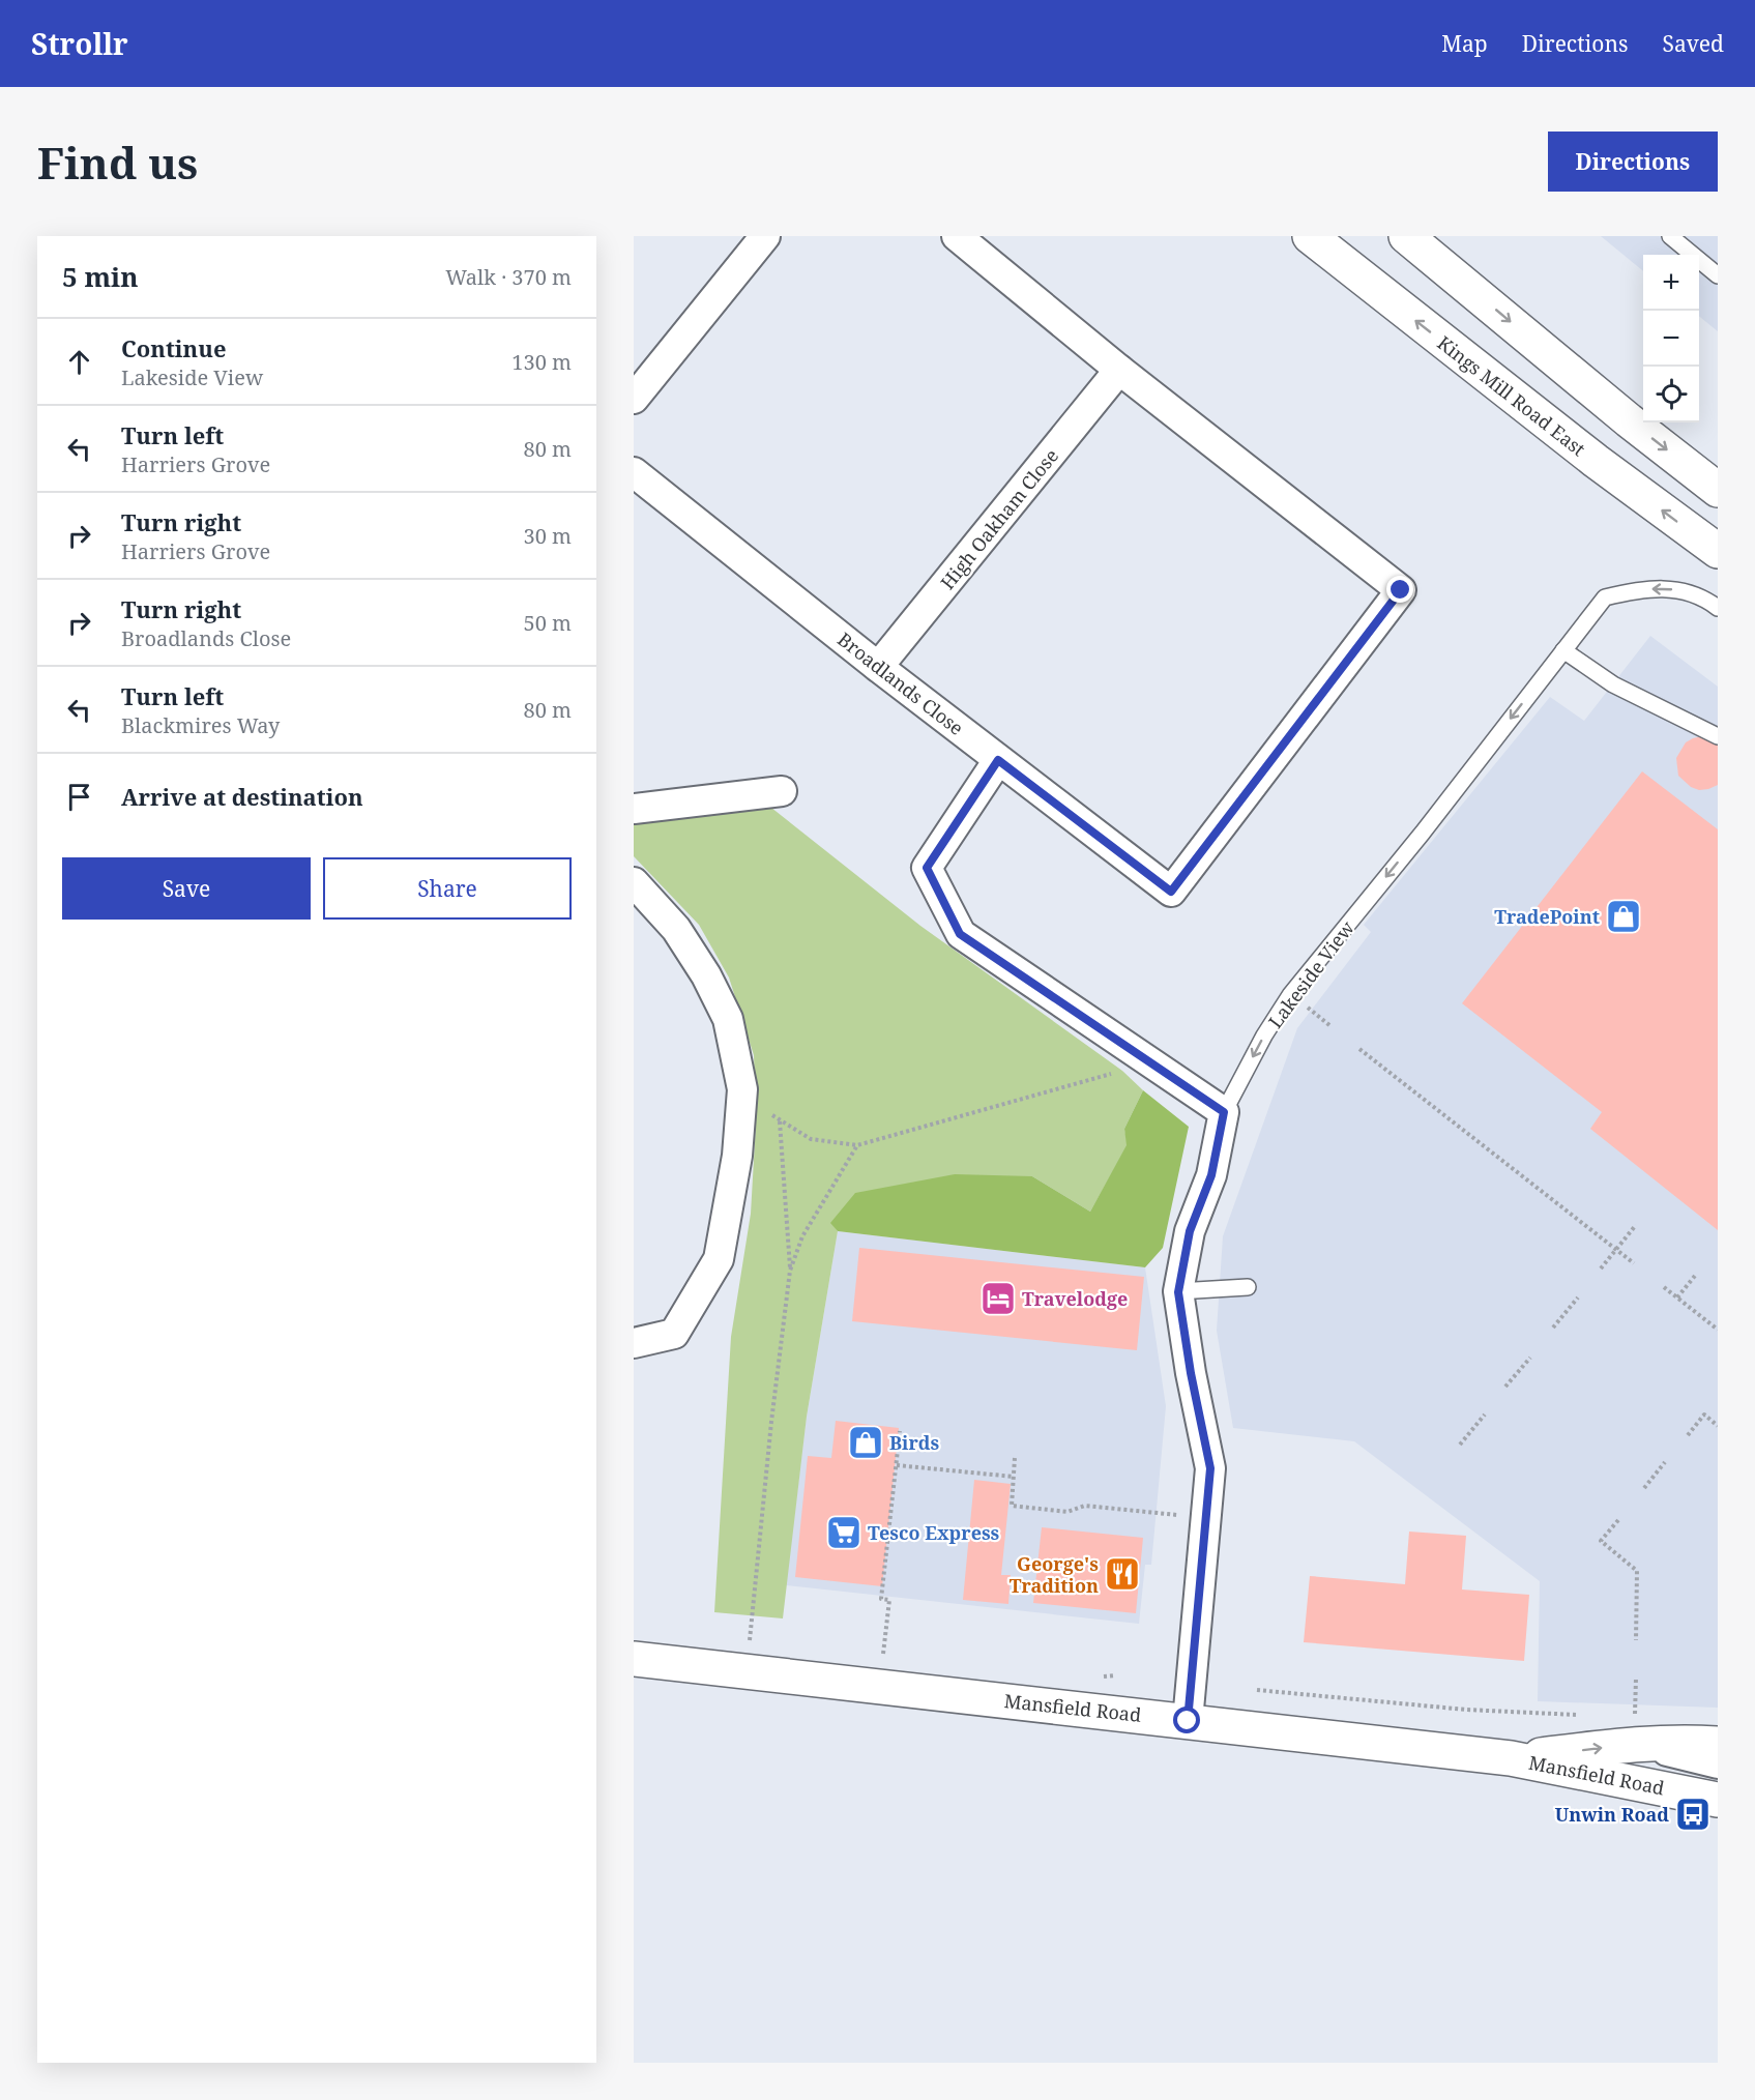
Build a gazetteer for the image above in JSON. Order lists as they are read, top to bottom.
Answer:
{
  "streets": {
    "main road": ["Kings Mill Road East", "Mansfield Road"],
    "street": ["High Oakham Close", "Broadlands Close", "Lakeside View"]
  },
  "crossings": [
    ["High Oakham Close", "Broadlands Close"],
    ["Lakeside View", "Mansfield Road"]
  ],
  "one_way": ["Lakeside View"],
  "places": {
    "shop": ["TradePoint", "Birds"],
    "hotel": ["Travelodge"],
    "supermarket": ["Tesco Express"],
    "restaurant": ["George's Tradition"],
    "bus stop": ["Unwin Road"]
  },
  "page": {
    "header": "Strollr",
    "nav": ["Map", "Directions", "Saved"],
    "buttons": [
      "Directions",
      ["Save", "Share"]
    ],
    "title": "Find us",
    "heading": ["5 min", "Walk · 370 m"],
    "map_buttons": ["+", "−"],
    "list": [
      ["Continue", "Lakeside View", "130 m"],
      ["Turn left", "Harriers Grove", "80 m"],
      ["Turn right", "Harriers Grove", "30 m"],
      ["Turn right", "Broadlands Close", "50 m"],
      ["Turn left", "Blackmires Way", "80 m"],
      "Arrive at destination"
    ]
  }
}
